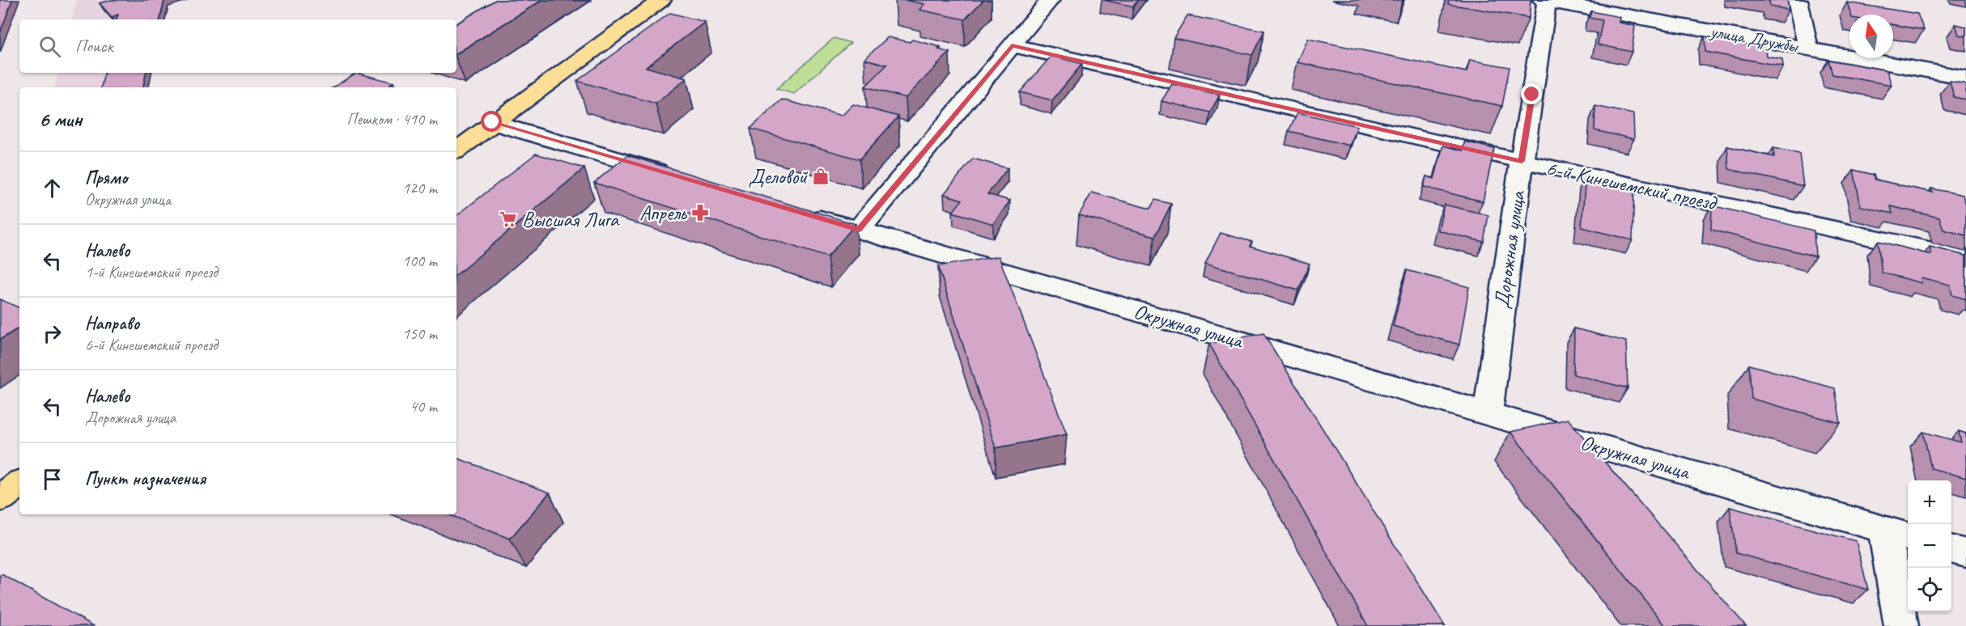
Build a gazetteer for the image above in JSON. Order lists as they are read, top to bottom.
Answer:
{
  "streets": {
    "street": [
      "улица Дружбы",
      "6-й Кинешемский проезд",
      "Дорожная улица",
      "Окружная улица"
    ]
  },
  "crossings": [
    ["улица Дружбы", "Дорожная улица"],
    ["6-й Кинешемский проезд", "Дорожная улица"],
    ["Дорожная улица", "Окружная улица"]
  ],
  "places": {
    "shop": ["Деловой"],
    "pharmacy": ["Апрель"],
    "supermarket": ["Высшая Лига"]
  },
  "north": "top",
  "page": {
    "search": "Поиск",
    "heading": ["6 мин", "Пешком · 410 m"],
    "list": [
      ["Прямо", "Окружная улица", "120 m"],
      ["Налево", "1-й Кинешемский проезд", "100 m"],
      ["Направо", "6-й Кинешемский проезд", "150 m"],
      ["Налево", "Дорожная улица", "40 m"],
      "Пункт назначения"
    ],
    "map_buttons": ["+", "−"]
  }
}
